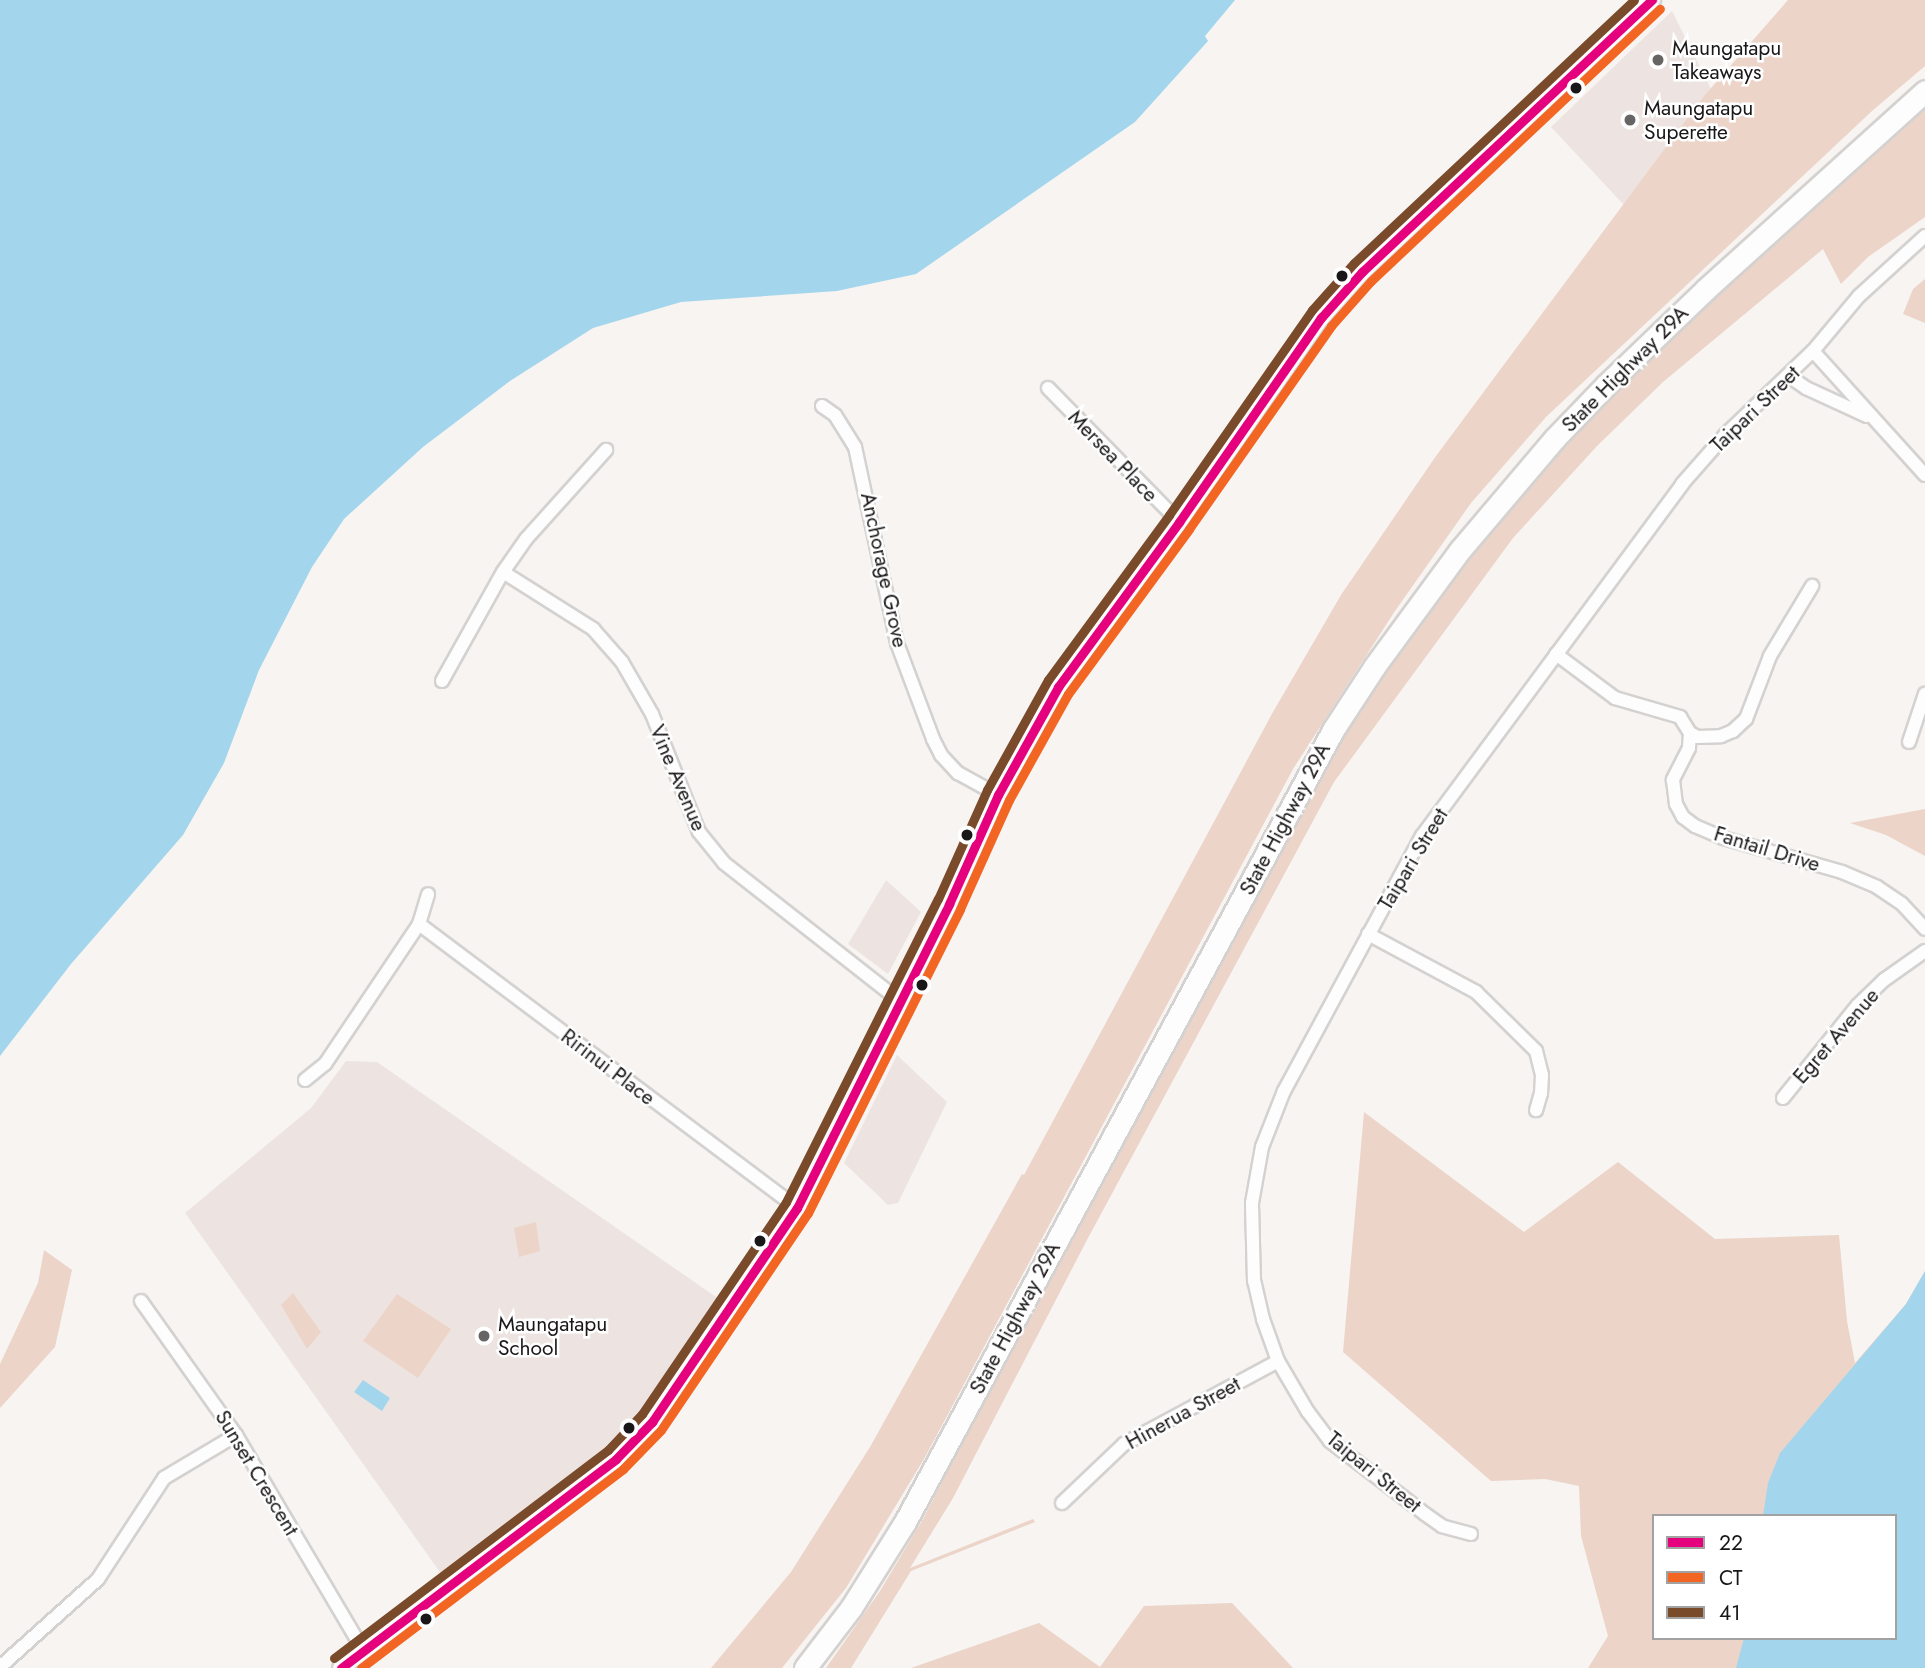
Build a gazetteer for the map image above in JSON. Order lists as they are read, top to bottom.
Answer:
{
  "streets": {
    "highway": ["State Highway 29A"],
    "street": [
      "Taipari Street",
      "Mersea Place",
      "Anchorage Grove",
      "Vine Avenue",
      "Fantail Drive",
      "Egret Avenue",
      "Ririnui Place",
      "Hinerua Street",
      "Sunset Crescent"
    ]
  },
  "crossings": [
    ["Taipari Street", "Hinerua Street"]
  ],
  "places": ["Maungatapu Takeaways", "Maungatapu Superette", "Maungatapu School"],
  "lines": ["transit line 22", "transit line 41", "transit line CT"],
  "legend": ["22", "CT", "41"]
}
